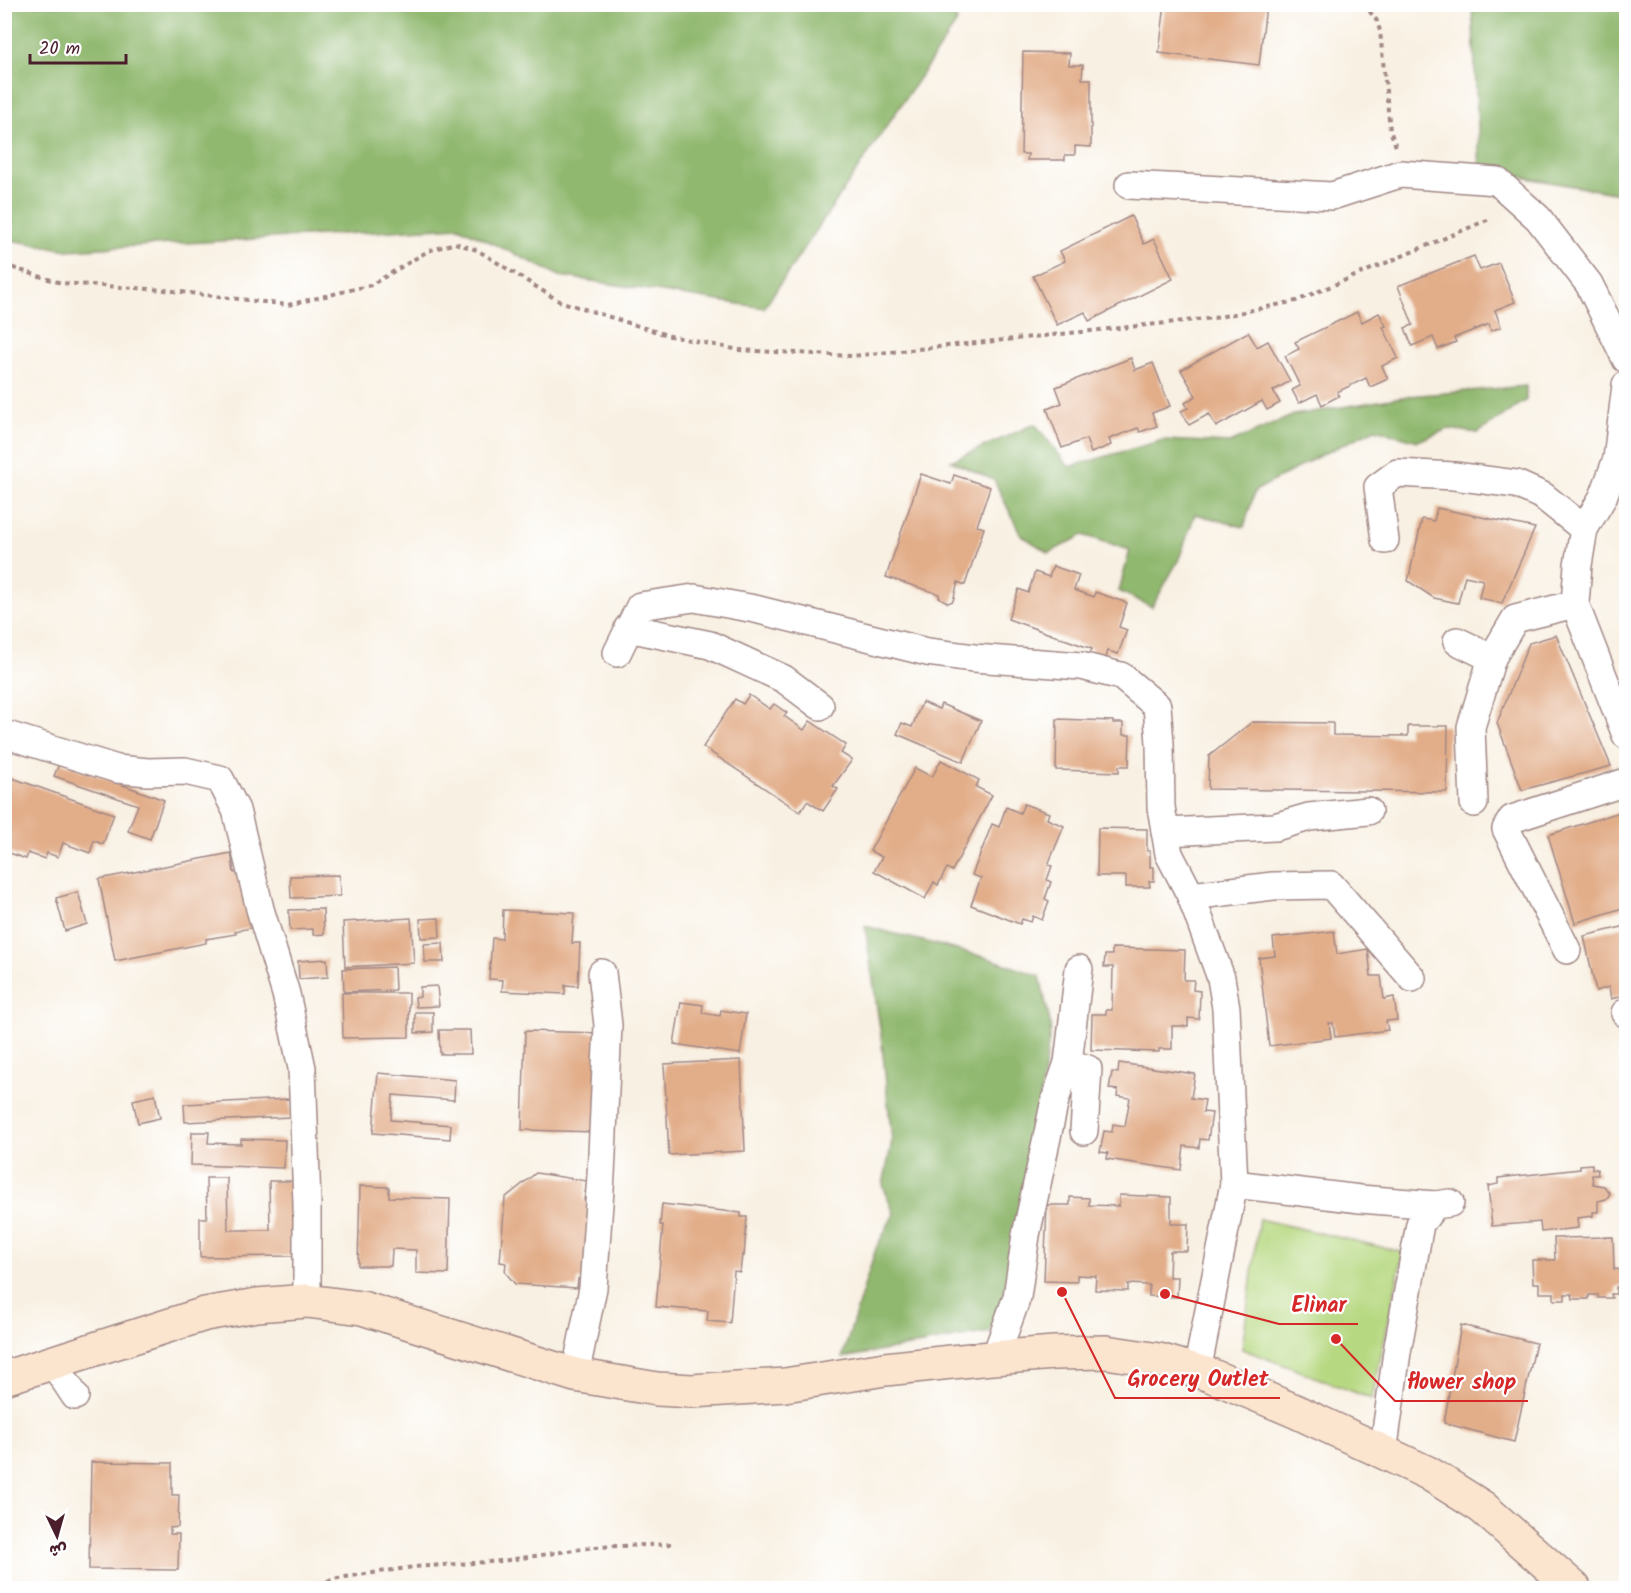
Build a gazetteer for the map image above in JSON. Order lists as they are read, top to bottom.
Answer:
{
  "places": ["Grocery Outlet", "Elinar", "flower shop"],
  "scale_bar": "20 m",
  "north": "bottom"
}
